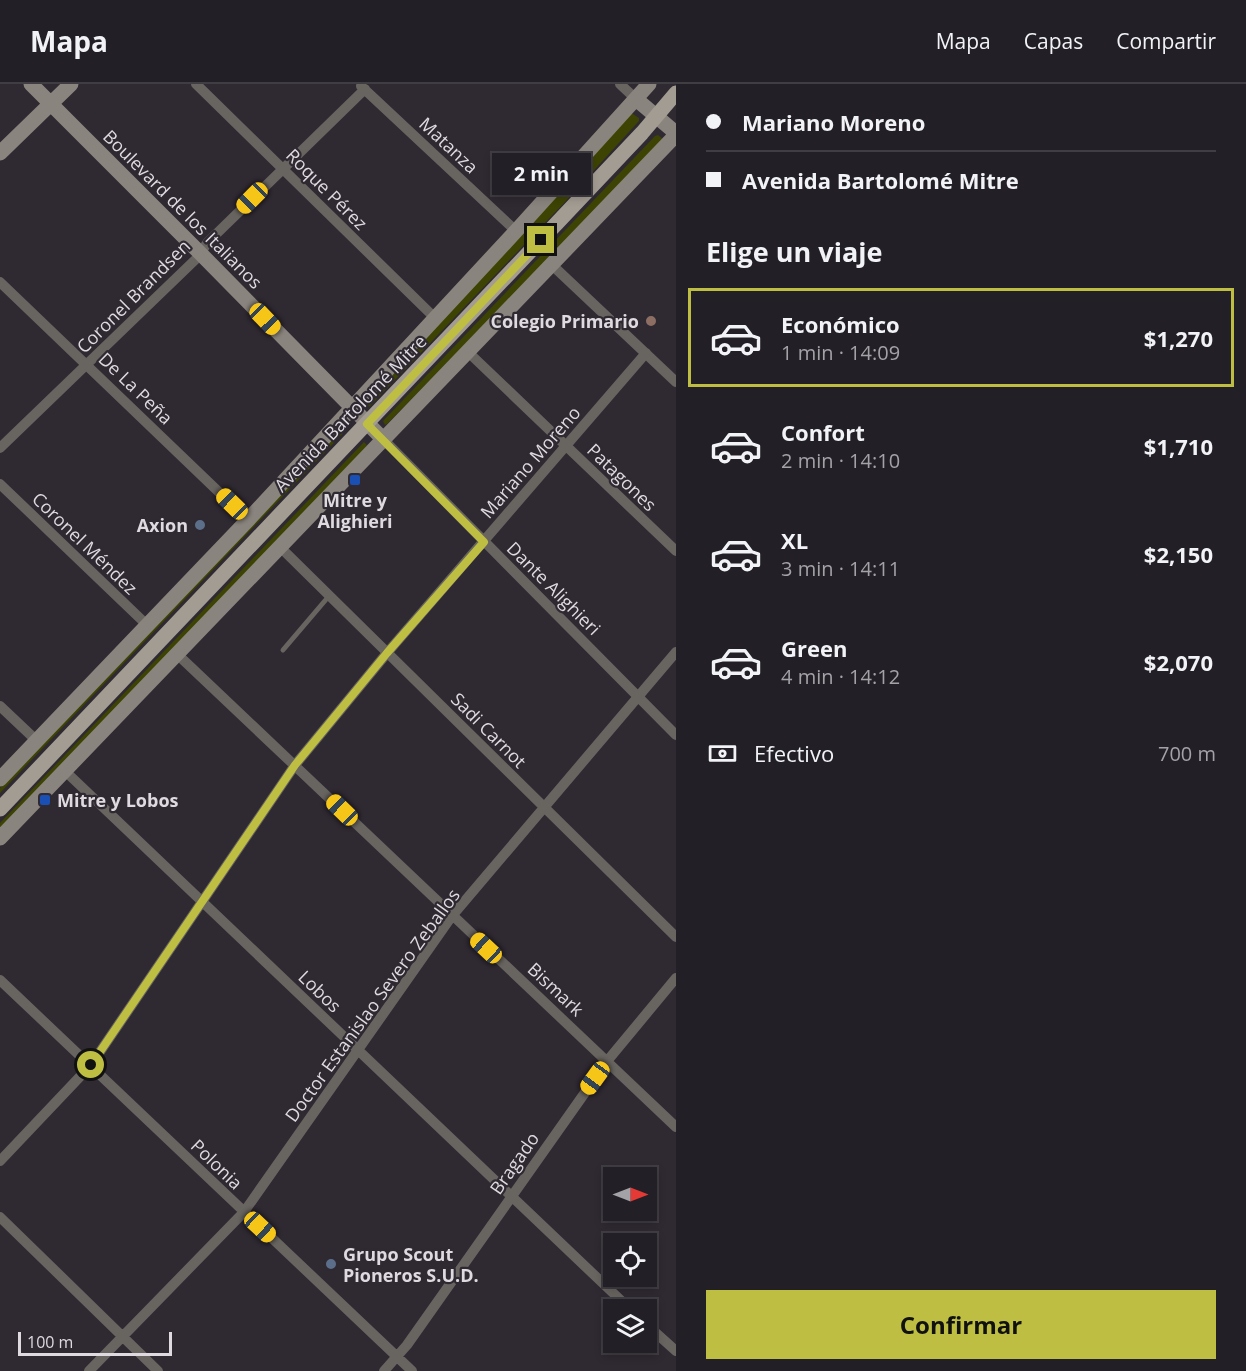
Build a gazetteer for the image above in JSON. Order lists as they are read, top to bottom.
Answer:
{
  "streets": {
    "main road": ["Avenida Bartolomé Mitre"],
    "street": [
      "Matanza",
      "Roque Pérez",
      "Boulevard de los Italianos",
      "Coronel Brandsen",
      "De La Peña",
      "Mariano Moreno",
      "Patagones",
      "Coronel Méndez",
      "Dante Alighieri",
      "Sadi Carnot",
      "Bismark",
      "Lobos",
      "Doctor Estanislao Severo Zeballos",
      "Bragado",
      "Polonia"
    ]
  },
  "crossings": [
    ["Matanza", "Coronel Brandsen"],
    ["Matanza", "Avenida Bartolomé Mitre"],
    ["Roque Pérez", "Coronel Brandsen"],
    ["Roque Pérez", "Avenida Bartolomé Mitre"],
    ["Boulevard de los Italianos", "Coronel Brandsen"],
    ["Boulevard de los Italianos", "Avenida Bartolomé Mitre"],
    ["Boulevard de los Italianos", "Dante Alighieri"],
    ["Coronel Brandsen", "De La Peña"],
    ["De La Peña", "Avenida Bartolomé Mitre"],
    ["Avenida Bartolomé Mitre", "Coronel Méndez"],
    ["Mariano Moreno", "Patagones"],
    ["Mariano Moreno", "Dante Alighieri"],
    ["Mariano Moreno", "Sadi Carnot"],
    ["Mariano Moreno", "Bismark"],
    ["Mariano Moreno", "Lobos"],
    ["Mariano Moreno", "Polonia"],
    ["Dante Alighieri", "Doctor Estanislao Severo Zeballos"],
    ["Sadi Carnot", "Doctor Estanislao Severo Zeballos"],
    ["Bismark", "Doctor Estanislao Severo Zeballos"],
    ["Bismark", "Bragado"],
    ["Lobos", "Doctor Estanislao Severo Zeballos"],
    ["Lobos", "Bragado"],
    ["Doctor Estanislao Severo Zeballos", "Polonia"],
    ["Bragado", "Polonia"]
  ],
  "places": {
    "other": ["Colegio Primario", "Axion", "Grupo Scout Pioneros S.U.D."],
    "transit": ["Mitre y Alighieri", "Mitre y Lobos"]
  },
  "scale_bar": "100 m",
  "north": "right",
  "page": {
    "header": "Mapa",
    "nav": ["Mapa", "Capas", "Compartir"],
    "banner": ["Mariano Moreno", "Avenida Bartolomé Mitre"],
    "bubble": "2 min",
    "heading": "Elige un viaje",
    "list": [
      {
        "name": "Económico",
        "note": "1 min · 14:09",
        "value": "$1,270"
      },
      {
        "name": "Confort",
        "note": "2 min · 14:10",
        "value": "$1,710"
      },
      {
        "name": "XL",
        "note": "3 min · 14:11",
        "value": "$2,150"
      },
      {
        "name": "Green",
        "note": "4 min · 14:12",
        "value": "$2,070"
      }
    ],
    "pay": ["Efectivo", "700 m"],
    "buttons": "Confirmar",
    "scale": "100 m"
  }
}
